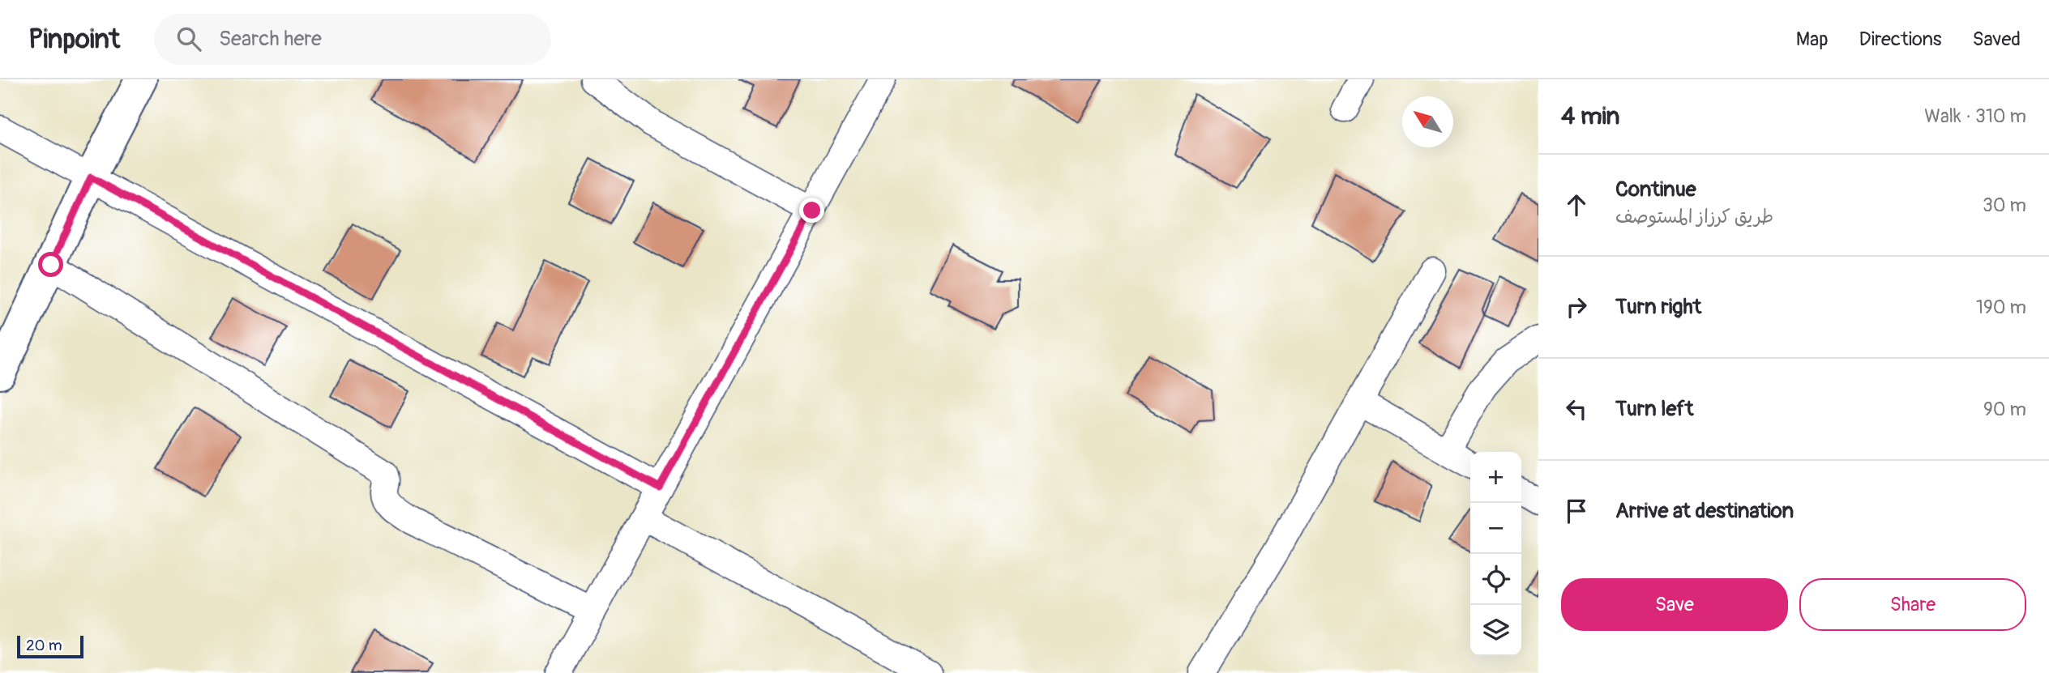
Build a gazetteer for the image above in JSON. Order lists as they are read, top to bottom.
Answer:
{
  "scale_bar": "20 m",
  "north": "top left",
  "page": {
    "header": "Pinpoint",
    "search": "Search here",
    "nav": ["Map", "Directions", "Saved"],
    "heading": ["4 min", "Walk · 310 m"],
    "list": [
      ["Continue", "طريق كرزاز المستوصف", "30 m"],
      ["Turn right", "190 m"],
      ["Turn left", "90 m"],
      "Arrive at destination"
    ],
    "map_buttons": ["+", "−"],
    "buttons": ["Save", "Share"],
    "scale": "20 m"
  }
}
